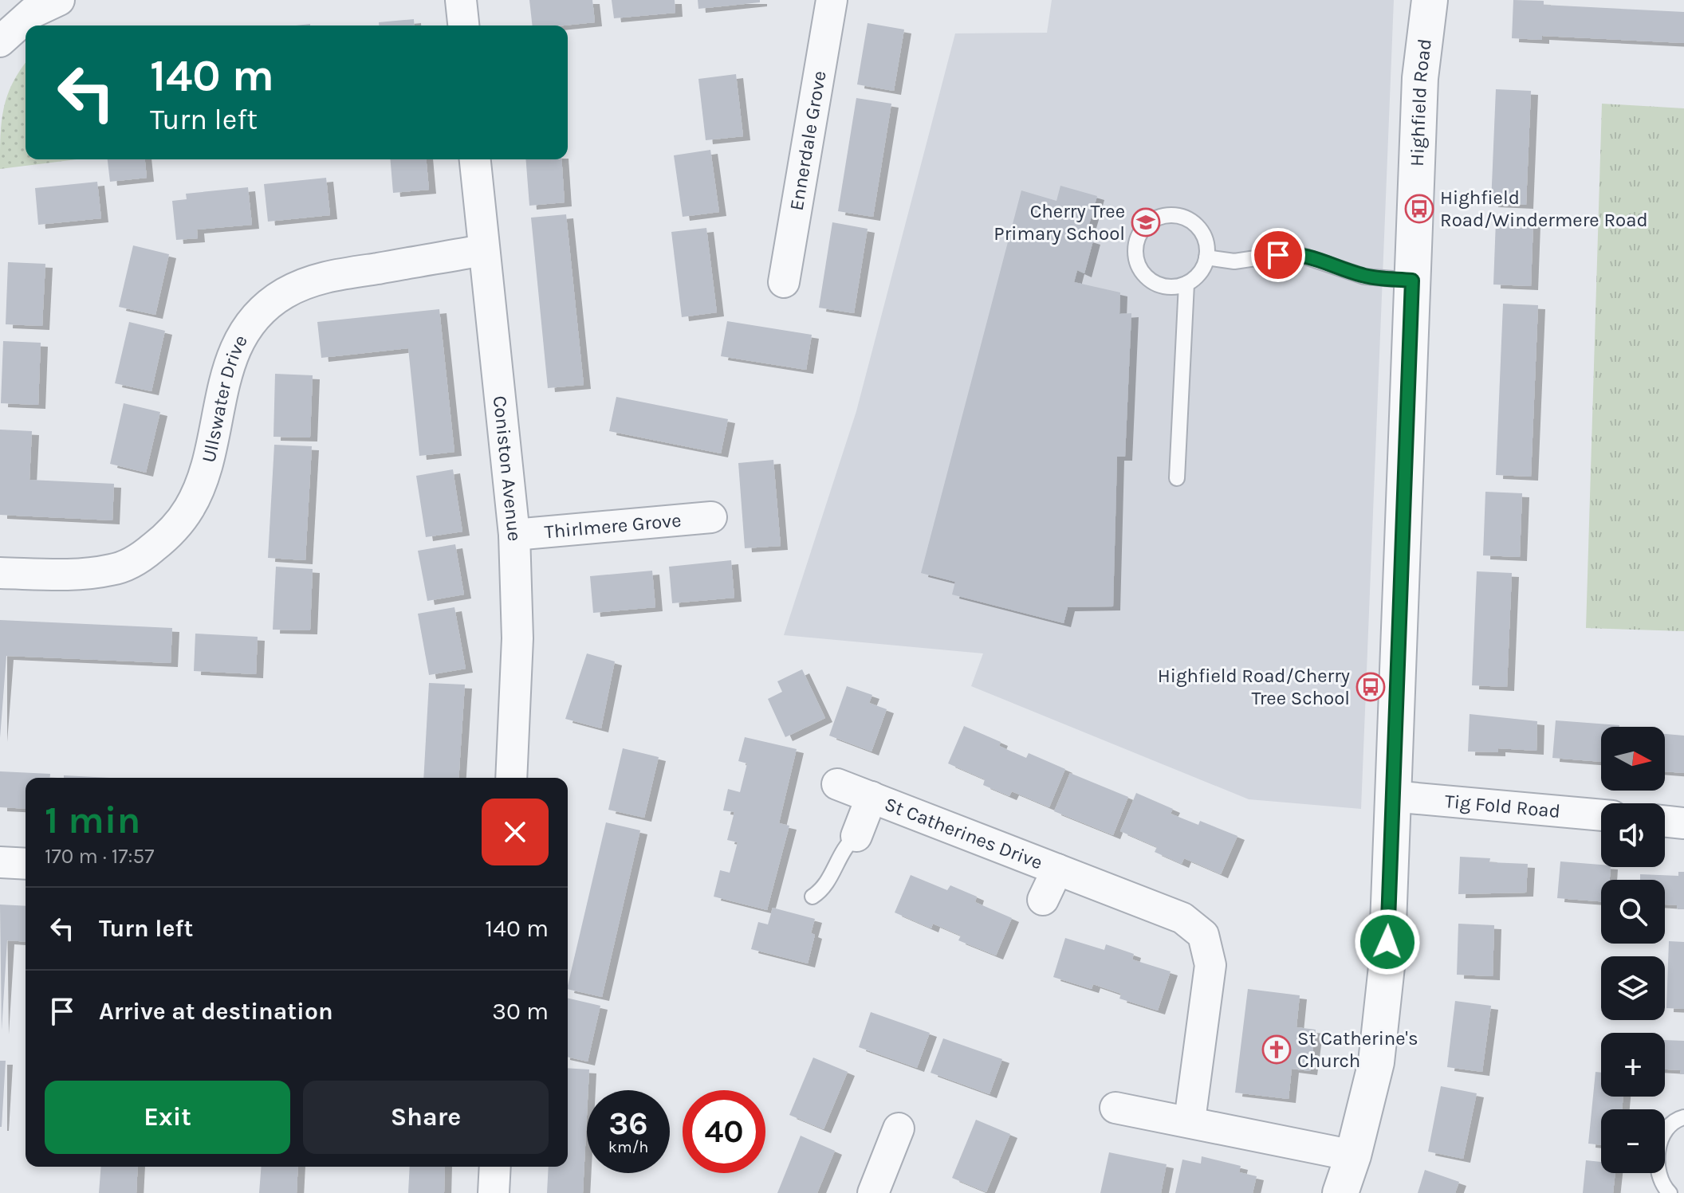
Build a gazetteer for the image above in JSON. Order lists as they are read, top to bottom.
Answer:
{
  "streets": {
    "street": [
      "Highfield Road",
      "Ennerdale Grove",
      "Ullswater Drive",
      "Coniston Avenue",
      "Thirlmere Grove",
      "Tig Fold Road",
      "St Catherines Drive"
    ]
  },
  "crossings": [
    ["Highfield Road", "Tig Fold Road"],
    ["Ullswater Drive", "Coniston Avenue"],
    ["Coniston Avenue", "Thirlmere Grove"]
  ],
  "places": {
    "bus stop": ["Highfield Road/Windermere Road", "Highfield Road/Cherry Tree School"],
    "school or university": ["Cherry Tree Primary School"],
    "church": ["St Catherine's Church"]
  },
  "north": "right",
  "page": {
    "turn": ["140 m", "Turn left"],
    "map_buttons": ["+", "−"],
    "heading": ["1 min", "170 m · 17:57"],
    "list": [
      {
        "name": "Turn left",
        "value": "140 m"
      },
      {
        "name": "Arrive at destination",
        "value": "30 m"
      }
    ],
    "buttons": ["Exit", "Share"],
    "speed": "36 km/h",
    "limit": "40"
  }
}
